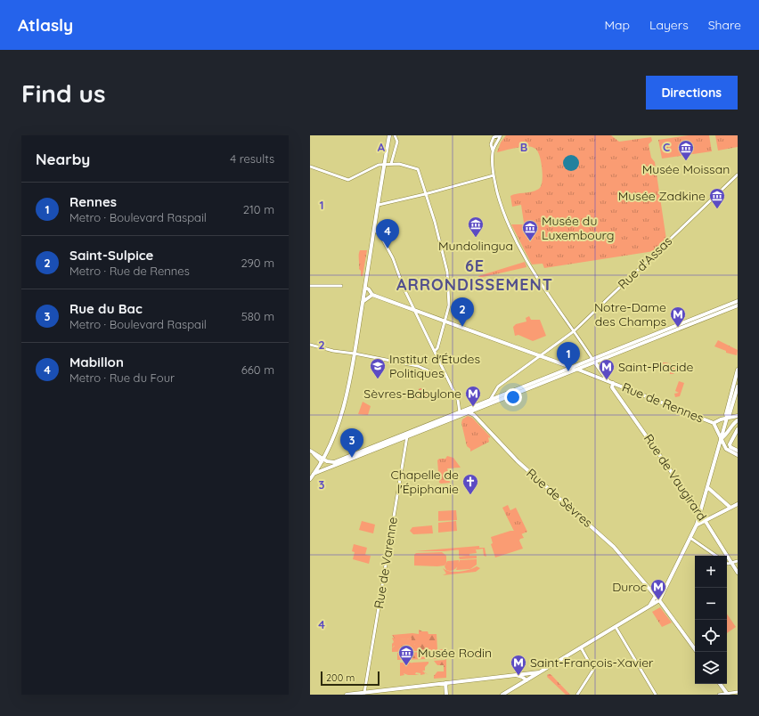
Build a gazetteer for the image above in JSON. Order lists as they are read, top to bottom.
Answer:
{
  "streets": {
    "main road": ["Rue de Rennes", "Rue de Vaugirard", "Rue de Sèvres"],
    "street": ["Rue d'Assas", "Rue de Varenne"]
  },
  "crossings": [
    ["Rue d'Assas", "Rue de Rennes"],
    ["Rue de Rennes", "Rue de Vaugirard"],
    ["Rue de Rennes", "Rue de Sèvres"]
  ],
  "districts": ["6E ARRONDISSEMENT"],
  "places": {
    "museum": [
      "Musée Moissan",
      "Musée Zadkine",
      "Mundolingua",
      "Musée du Luxembourg",
      "Musée Rodin"
    ],
    "metro station": [
      "Notre-Dame des Champs",
      "Saint-Placide",
      "Sèvres-Babylone",
      "Duroc",
      "Saint-François-Xavier"
    ],
    "school or university": ["Institut d'Études Politiques"],
    "church": ["Chapelle de l'Épiphanie"]
  },
  "scale_bar": "200 m",
  "page": {
    "header": "Atlasly",
    "nav": ["Map", "Layers", "Share"],
    "buttons": "Directions",
    "title": "Find us",
    "heading": ["Nearby", "4 results"],
    "list": [
      {
        "mark": "1",
        "name": "Rennes",
        "note": "Metro · Boulevard Raspail",
        "value": "210 m"
      },
      {
        "mark": "2",
        "name": "Saint-Sulpice",
        "note": "Metro · Rue de Rennes",
        "value": "290 m"
      },
      {
        "mark": "3",
        "name": "Rue du Bac",
        "note": "Metro · Boulevard Raspail",
        "value": "580 m"
      },
      {
        "mark": "4",
        "name": "Mabillon",
        "note": "Metro · Rue du Four",
        "value": "660 m"
      }
    ],
    "pins": [
      "4",
      "2",
      "1",
      "3"
    ],
    "map_buttons": ["+", "−"],
    "scale": "200 m"
  },
  "grid": {
    "columns": ["A", "B", "C"],
    "rows": [
      "1",
      "2",
      "3",
      "4"
    ]
  }
}
